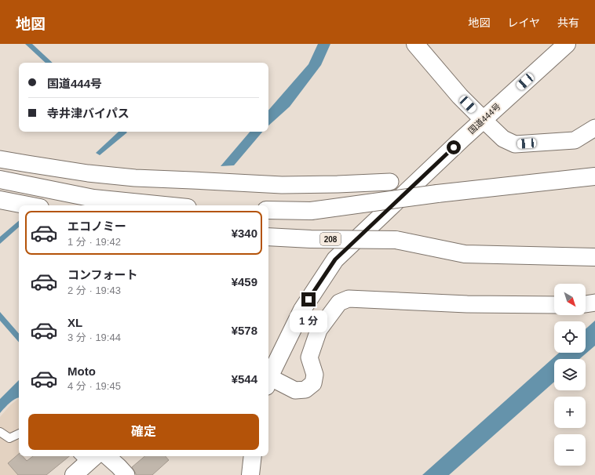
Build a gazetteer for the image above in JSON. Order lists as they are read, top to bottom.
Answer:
{
  "streets": {
    "main road": ["国道444号", "208"]
  },
  "north": "bottom right",
  "page": {
    "header": "地図",
    "nav": ["地図", "レイヤ", "共有"],
    "banner": ["国道444号", "寺井津バイパス"],
    "list": [
      {
        "name": "エコノミー",
        "note": "1 分 · 19:42",
        "value": "¥340"
      },
      {
        "name": "コンフォート",
        "note": "2 分 · 19:43",
        "value": "¥459"
      },
      {
        "name": "XL",
        "note": "3 分 · 19:44",
        "value": "¥578"
      },
      {
        "name": "Moto",
        "note": "4 分 · 19:45",
        "value": "¥544"
      }
    ],
    "map_buttons": ["+", "−"],
    "bubble": "1 分",
    "buttons": "確定"
  }
}
